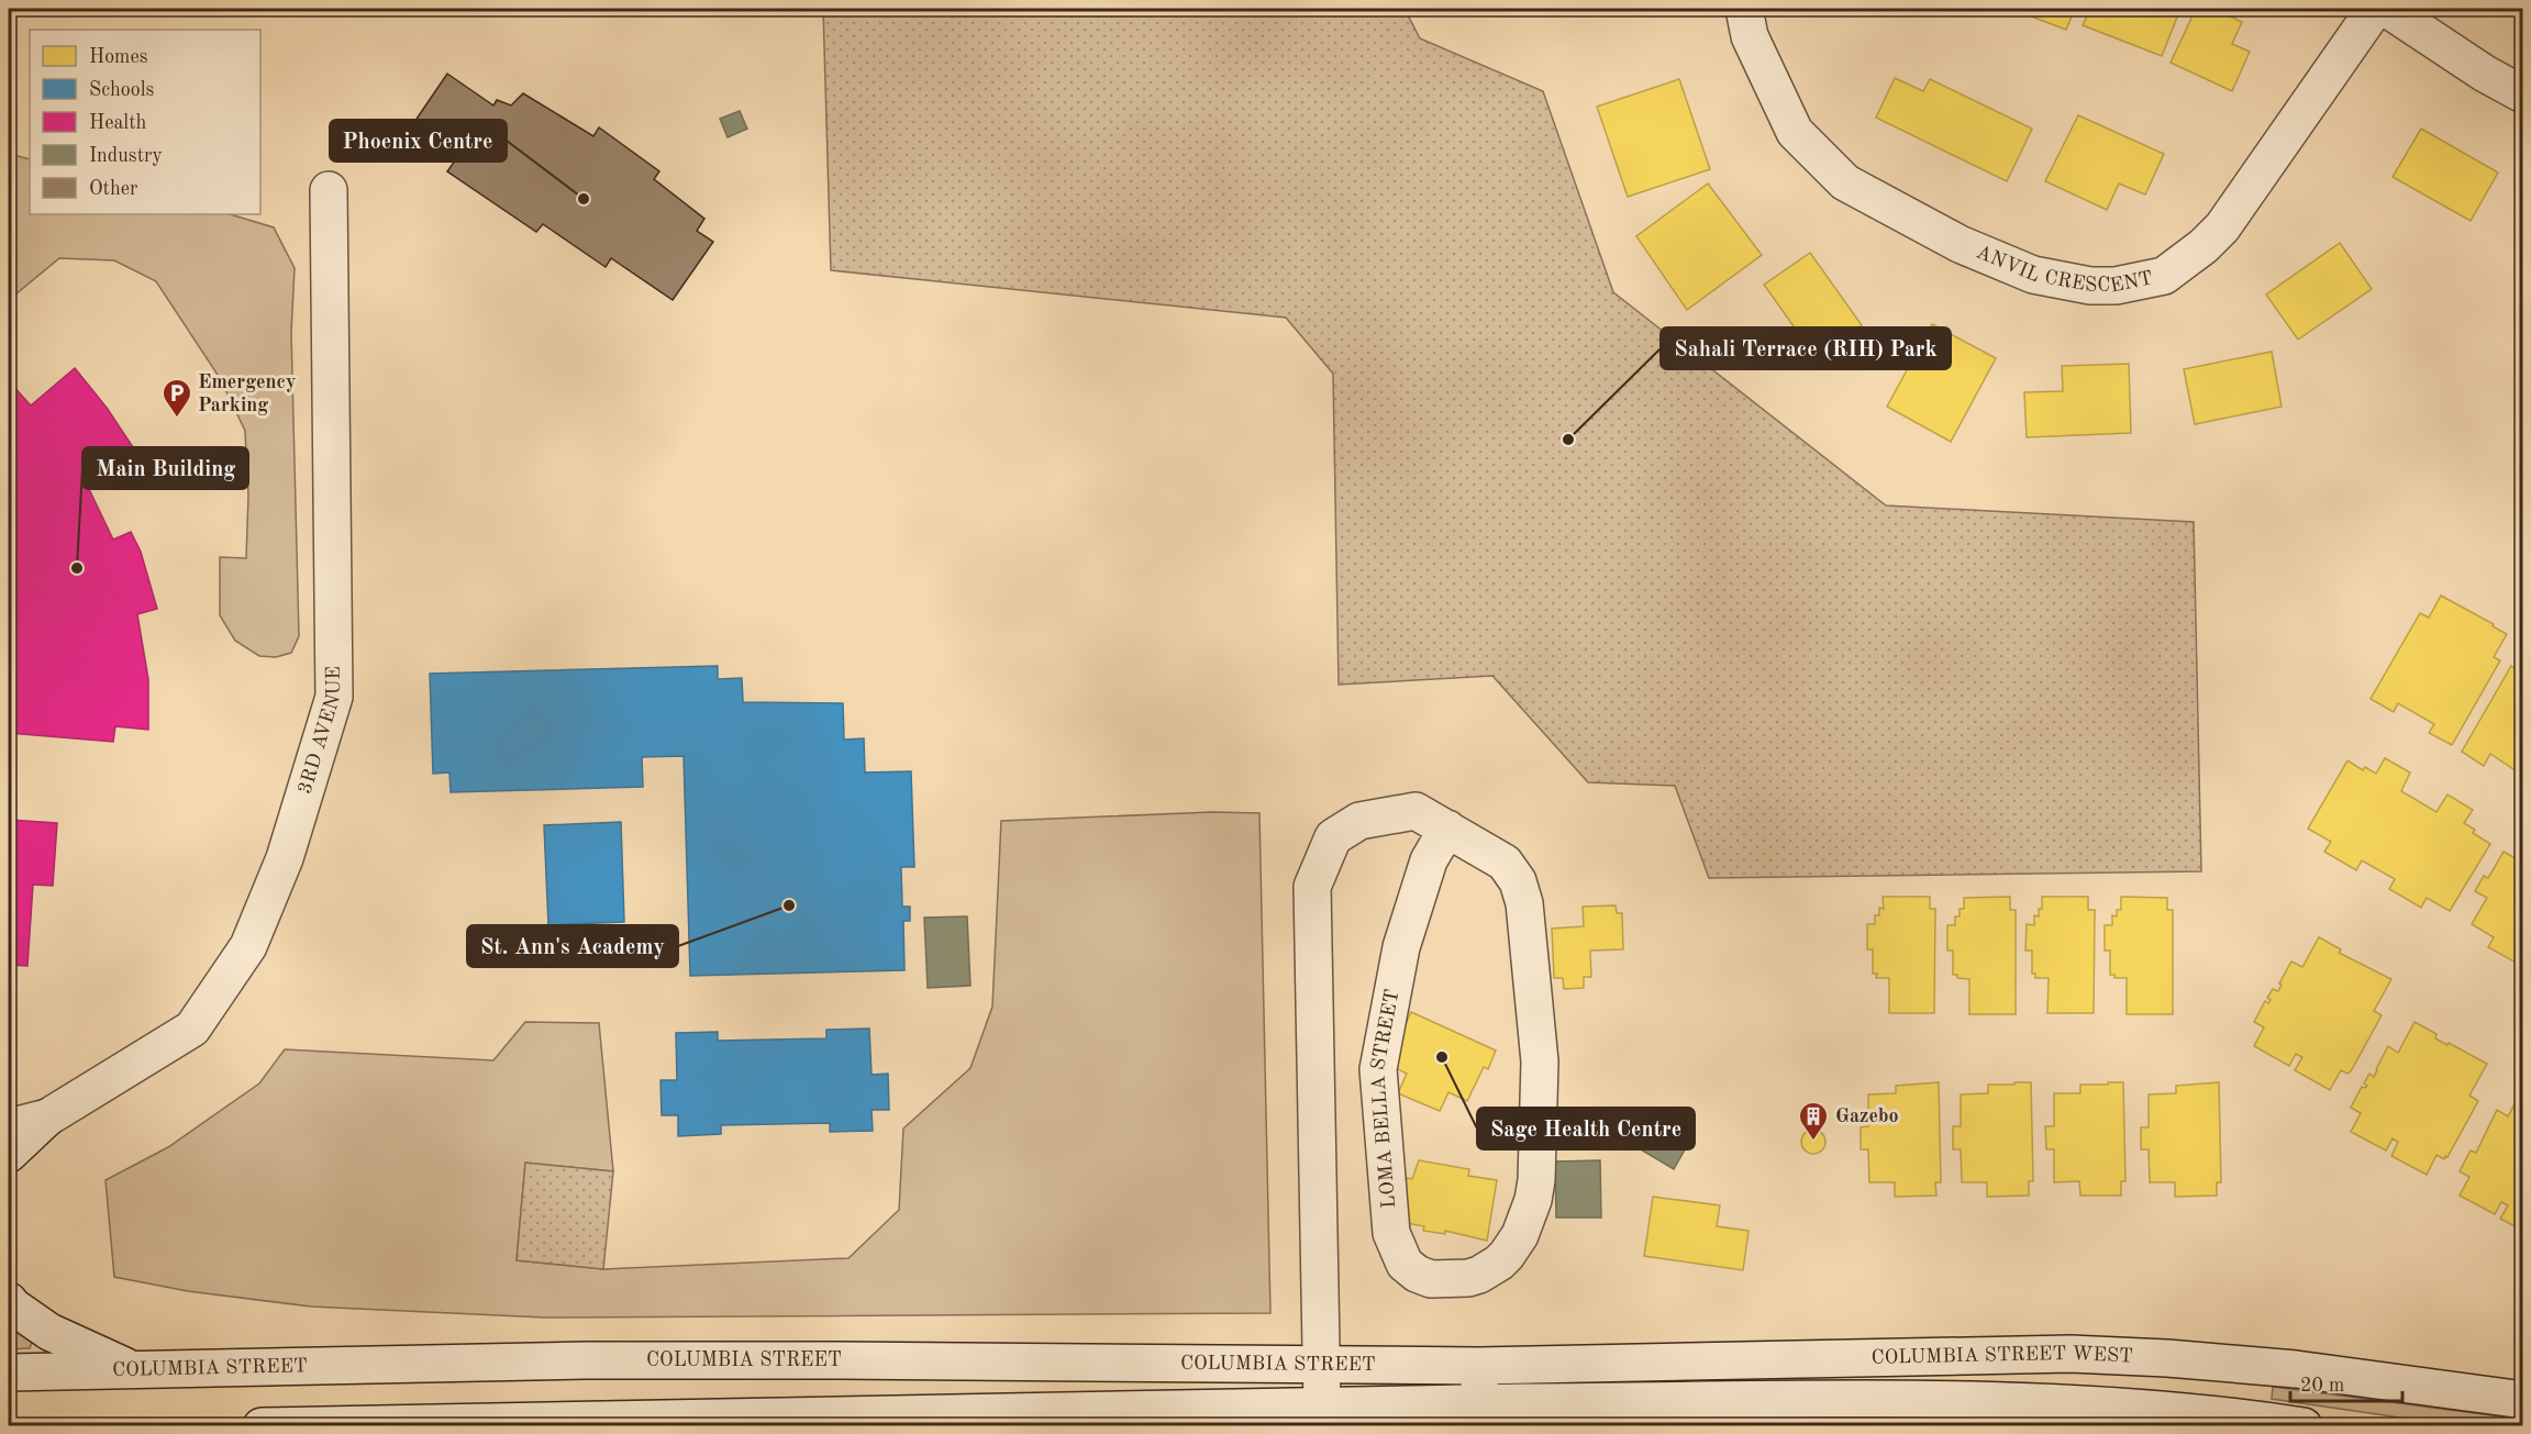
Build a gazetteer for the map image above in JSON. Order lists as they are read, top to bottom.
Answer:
{
  "streets": {
    "main road": [
      "ANVIL CRESCENT",
      "3RD AVENUE",
      "LOMA BELLA STREET",
      "COLUMBIA STREET WEST",
      "COLUMBIA STREET"
    ]
  },
  "crossings": [
    ["LOMA BELLA STREET", "COLUMBIA STREET"],
    ["COLUMBIA STREET WEST", "COLUMBIA STREET"]
  ],
  "places": {
    "other": [
      "Phoenix Centre",
      "Sahali Terrace (RIH) Park",
      "Main Building",
      "St. Ann's Academy",
      "Sage Health Centre"
    ],
    "parking": ["Emergency Parking"],
    "building": ["Gazebo"]
  },
  "legend": [
    "Homes",
    "Schools",
    "Health",
    "Industry",
    "Other"
  ],
  "scale_bar": "20 m"
}
